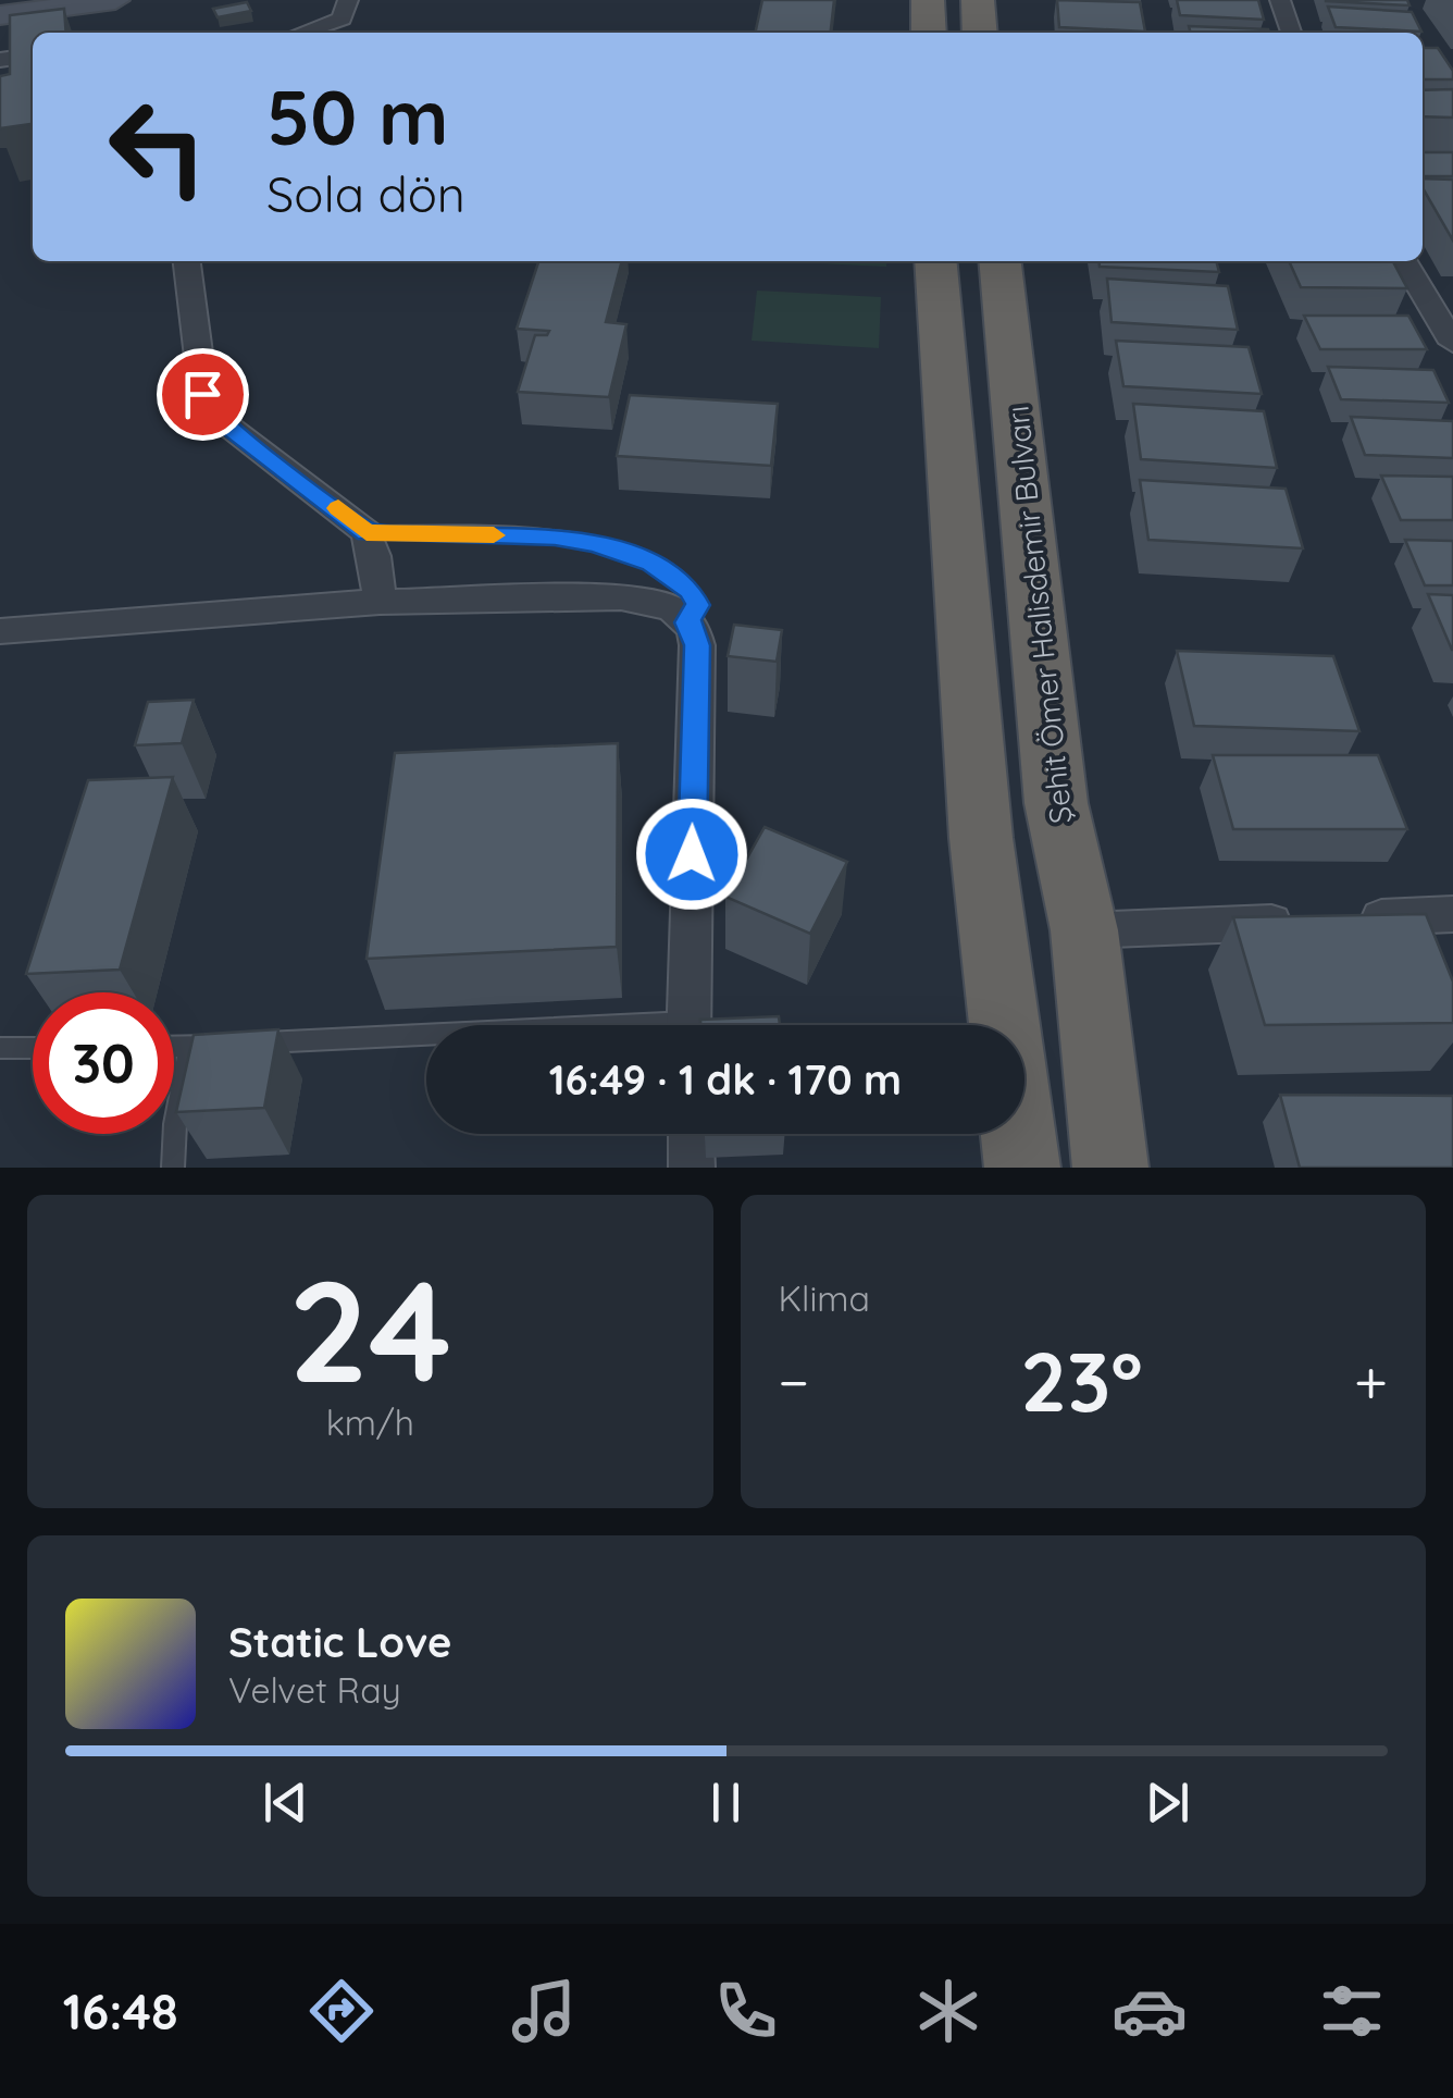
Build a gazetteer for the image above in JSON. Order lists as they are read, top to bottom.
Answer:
{
  "streets": {
    "highway": ["Şehit Ömer Halisdemir Bulvarı"]
  },
  "page": {
    "turn": ["50 m", "Sola dön"],
    "limit": "30",
    "trip": "16:49 · 1 dk · 170 m",
    "tile": [
      ["24", "km/h"],
      "Klima"
    ],
    "heat": ["−", "23°", "+"],
    "song": ["Static Love", "Velvet Ray"],
    "tabs": "16:48"
  }
}
